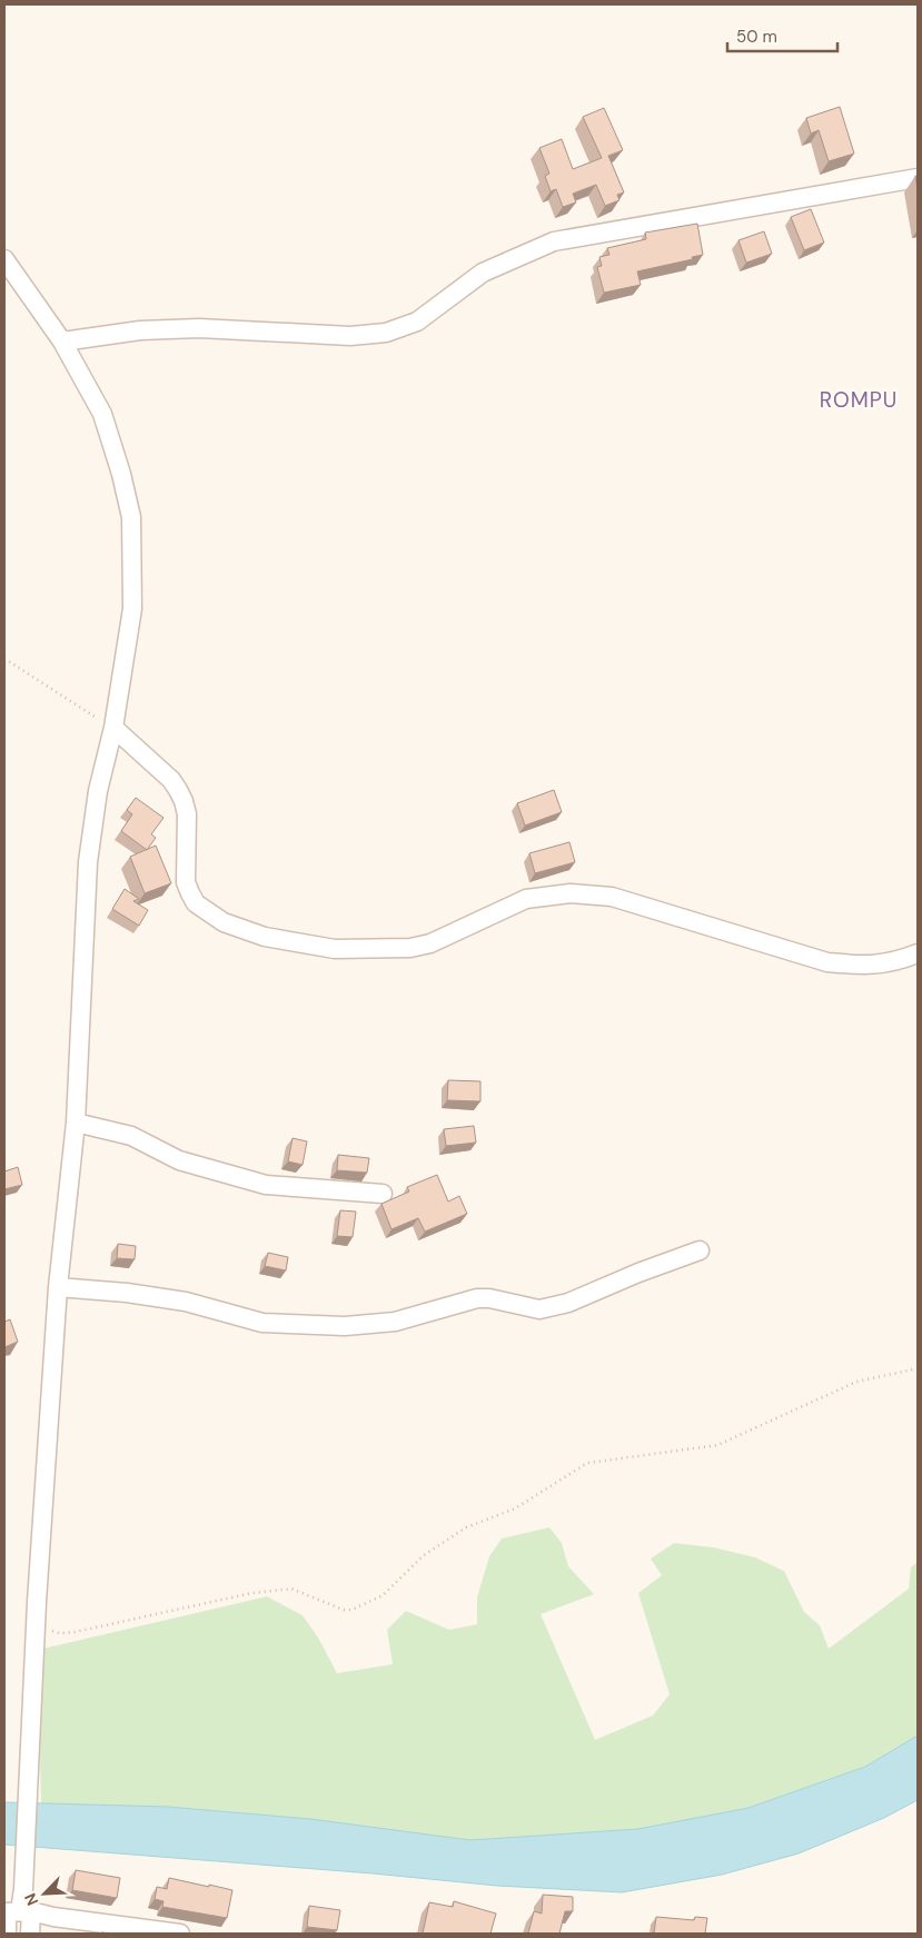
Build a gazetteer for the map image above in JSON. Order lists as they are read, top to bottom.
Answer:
{
  "districts": ["ROMPU"],
  "scale_bar": "50 m",
  "north": "bottom left"
}
